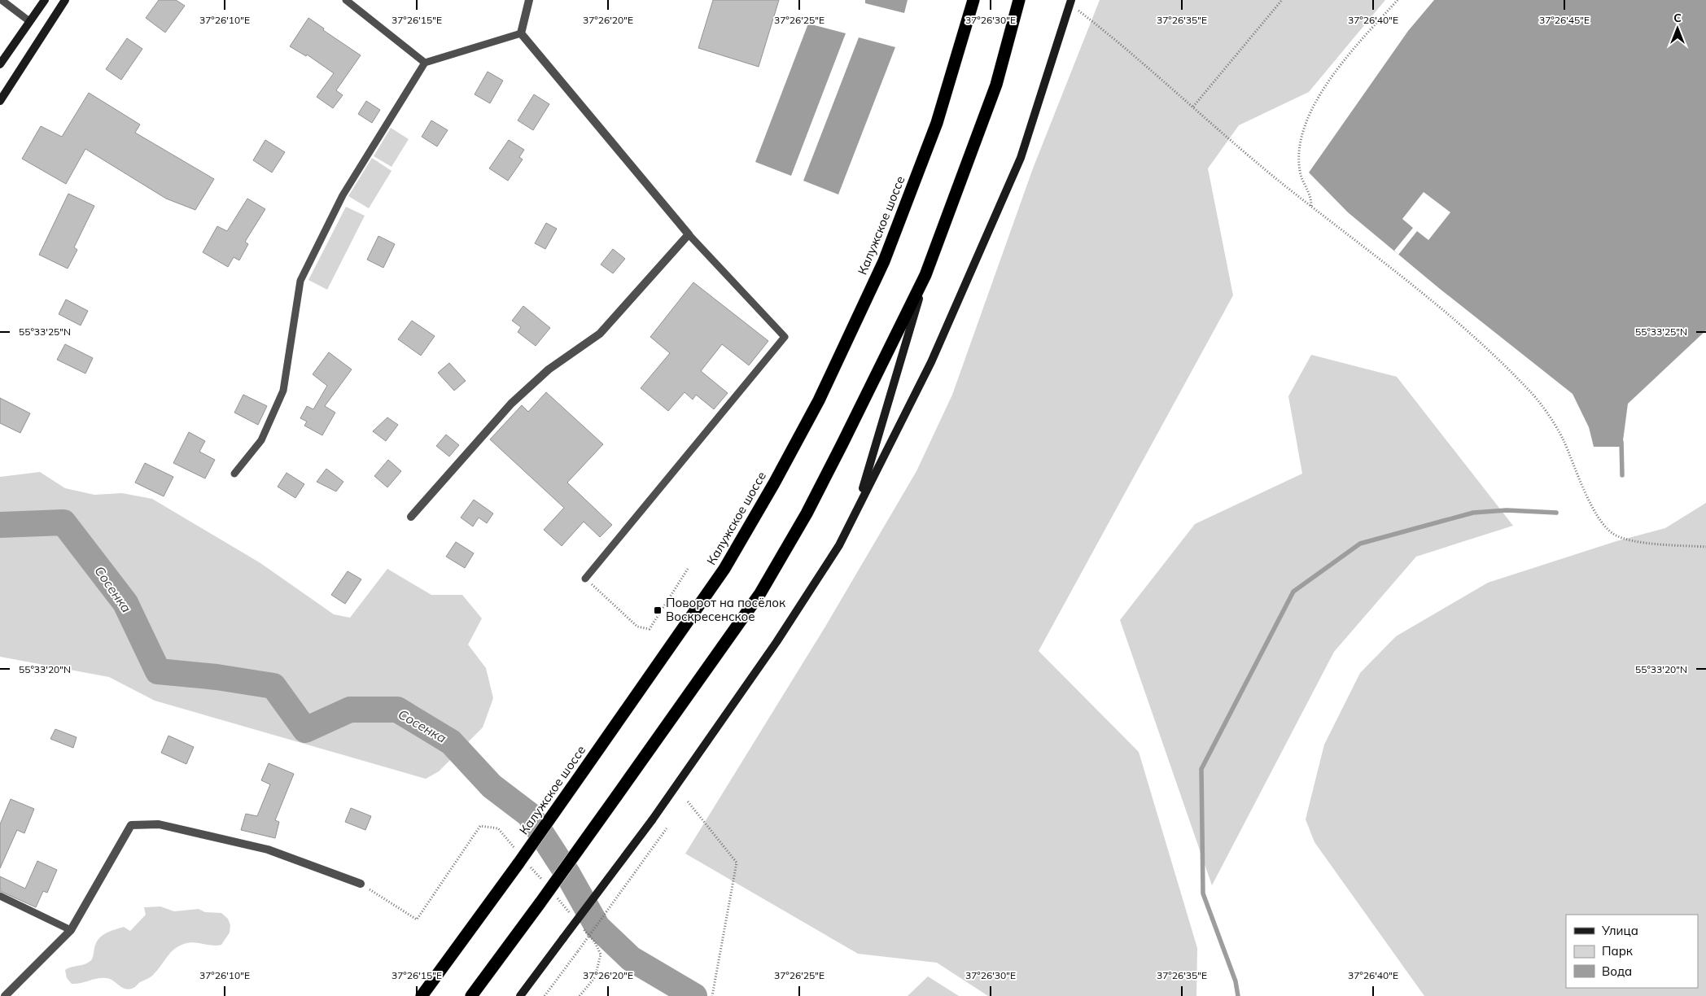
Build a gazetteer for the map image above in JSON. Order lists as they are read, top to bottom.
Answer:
{
  "streets": {
    "highway": ["Калужское шоссе"]
  },
  "water": ["Сосенка"],
  "places": {
    "transit": ["Поворот на посёлок Воскресенское"]
  },
  "legend": ["Улица", "Парк", "Вода"],
  "north": "top",
  "coordinates": [
    "37°26'10\"E",
    "37°26'15\"E",
    "37°26'20\"E",
    "37°26'25\"E",
    "37°26'30\"E",
    "37°26'35\"E",
    "37°26'40\"E",
    "37°26'45\"E",
    "55°33'25\"N",
    "55°33'20\"N"
  ]
}
